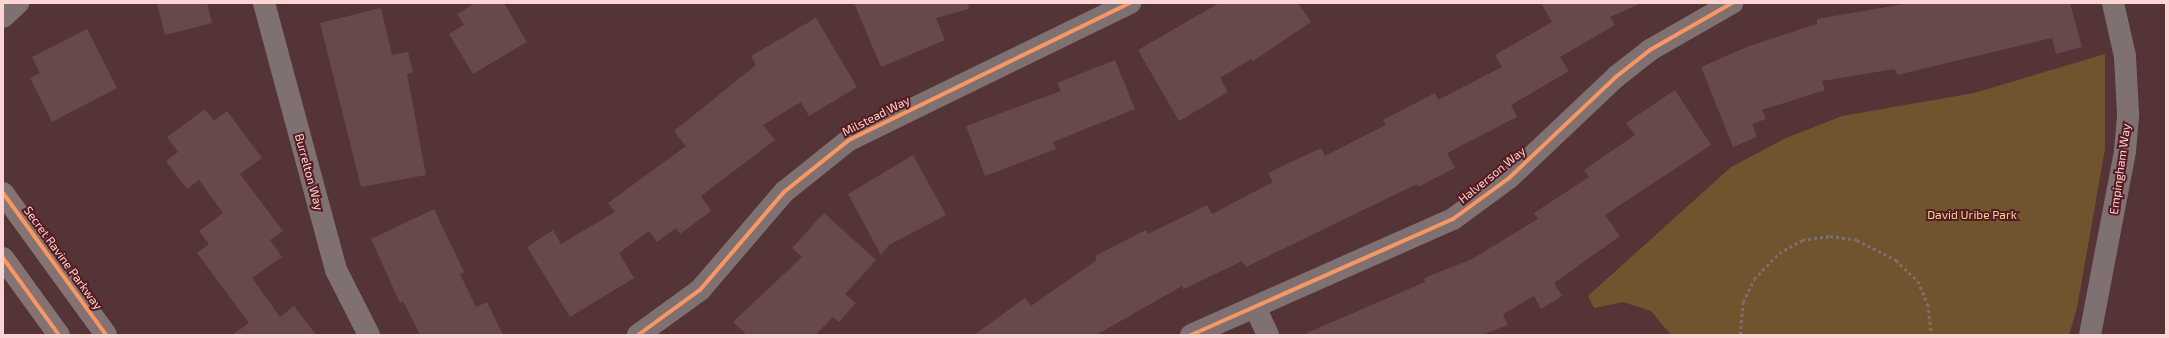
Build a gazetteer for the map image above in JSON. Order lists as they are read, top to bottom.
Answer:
{
  "streets": {
    "main road": ["Secret Ravine Parkway"],
    "street": [
      "Milstead Way",
      "Empingham Way",
      "Burrelton Way",
      "Halverson Way"
    ]
  },
  "parks": ["David Uribe Park"]
}
